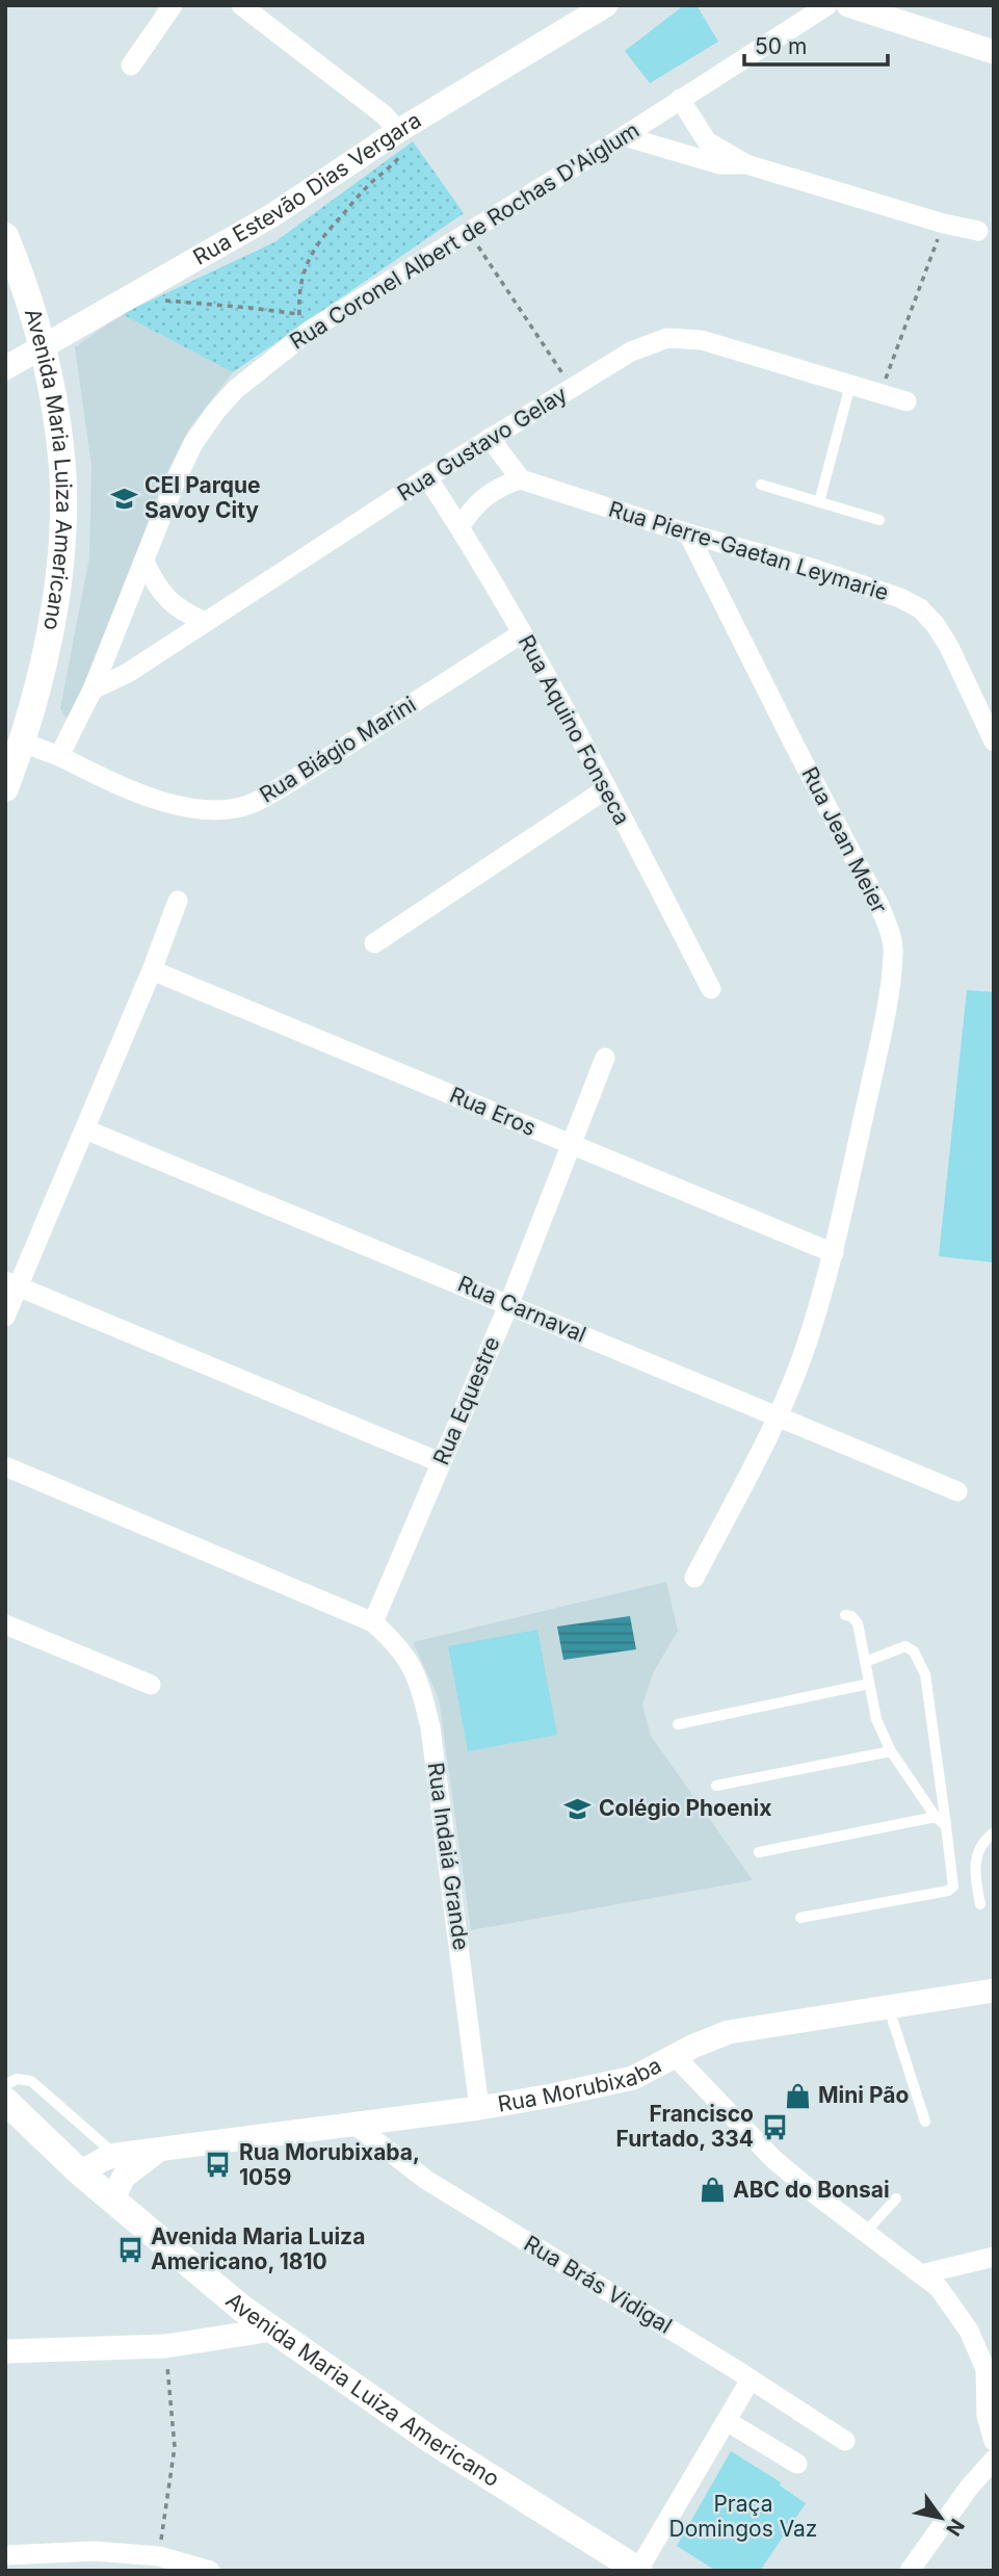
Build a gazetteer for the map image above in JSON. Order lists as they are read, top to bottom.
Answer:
{
  "streets": {
    "main road": ["Avenida Maria Luiza Americano"],
    "street": [
      "Rua Estevão Dias Vergara",
      "Rua Coronel Albert de Rochas D'Aiglum",
      "Rua Gustavo Gelay",
      "Rua Pierre-Gaetan Leymarie",
      "Rua Aquino Fonseca",
      "Rua Biágio Marini",
      "Rua Jean Meier",
      "Rua Eros",
      "Rua Carnaval",
      "Rua Equestre",
      "Rua Indaiá Grande",
      "Rua Morubixaba",
      "Rua Brás Vidigal"
    ]
  },
  "crossings": [
    ["Rua Estevão Dias Vergara", "Avenida Maria Luiza Americano"],
    ["Rua Coronel Albert de Rochas D'Aiglum", "Rua Gustavo Gelay"],
    ["Rua Coronel Albert de Rochas D'Aiglum", "Rua Biágio Marini"],
    ["Rua Gustavo Gelay", "Rua Aquino Fonseca"],
    ["Avenida Maria Luiza Americano", "Rua Morubixaba"],
    ["Rua Pierre-Gaetan Leymarie", "Rua Jean Meier"],
    ["Rua Aquino Fonseca", "Rua Biágio Marini"],
    ["Rua Jean Meier", "Rua Eros"],
    ["Rua Jean Meier", "Rua Carnaval"],
    ["Rua Eros", "Rua Equestre"],
    ["Rua Carnaval", "Rua Equestre"],
    ["Rua Equestre", "Rua Indaiá Grande"],
    ["Rua Indaiá Grande", "Rua Morubixaba"],
    ["Rua Morubixaba", "Rua Brás Vidigal"]
  ],
  "parks": ["Praça Domingos Vaz"],
  "places": {
    "school or university": ["CEI Parque Savoy City", "Colégio Phoenix"],
    "shop": ["Mini Pão", "ABC do Bonsai"],
    "bus stop": ["Francisco Furtado, 334", "Rua Morubixaba, 1059", "Avenida Maria Luiza Americano, 1810"]
  },
  "scale_bar": "50 m",
  "north": "bottom right"
}
